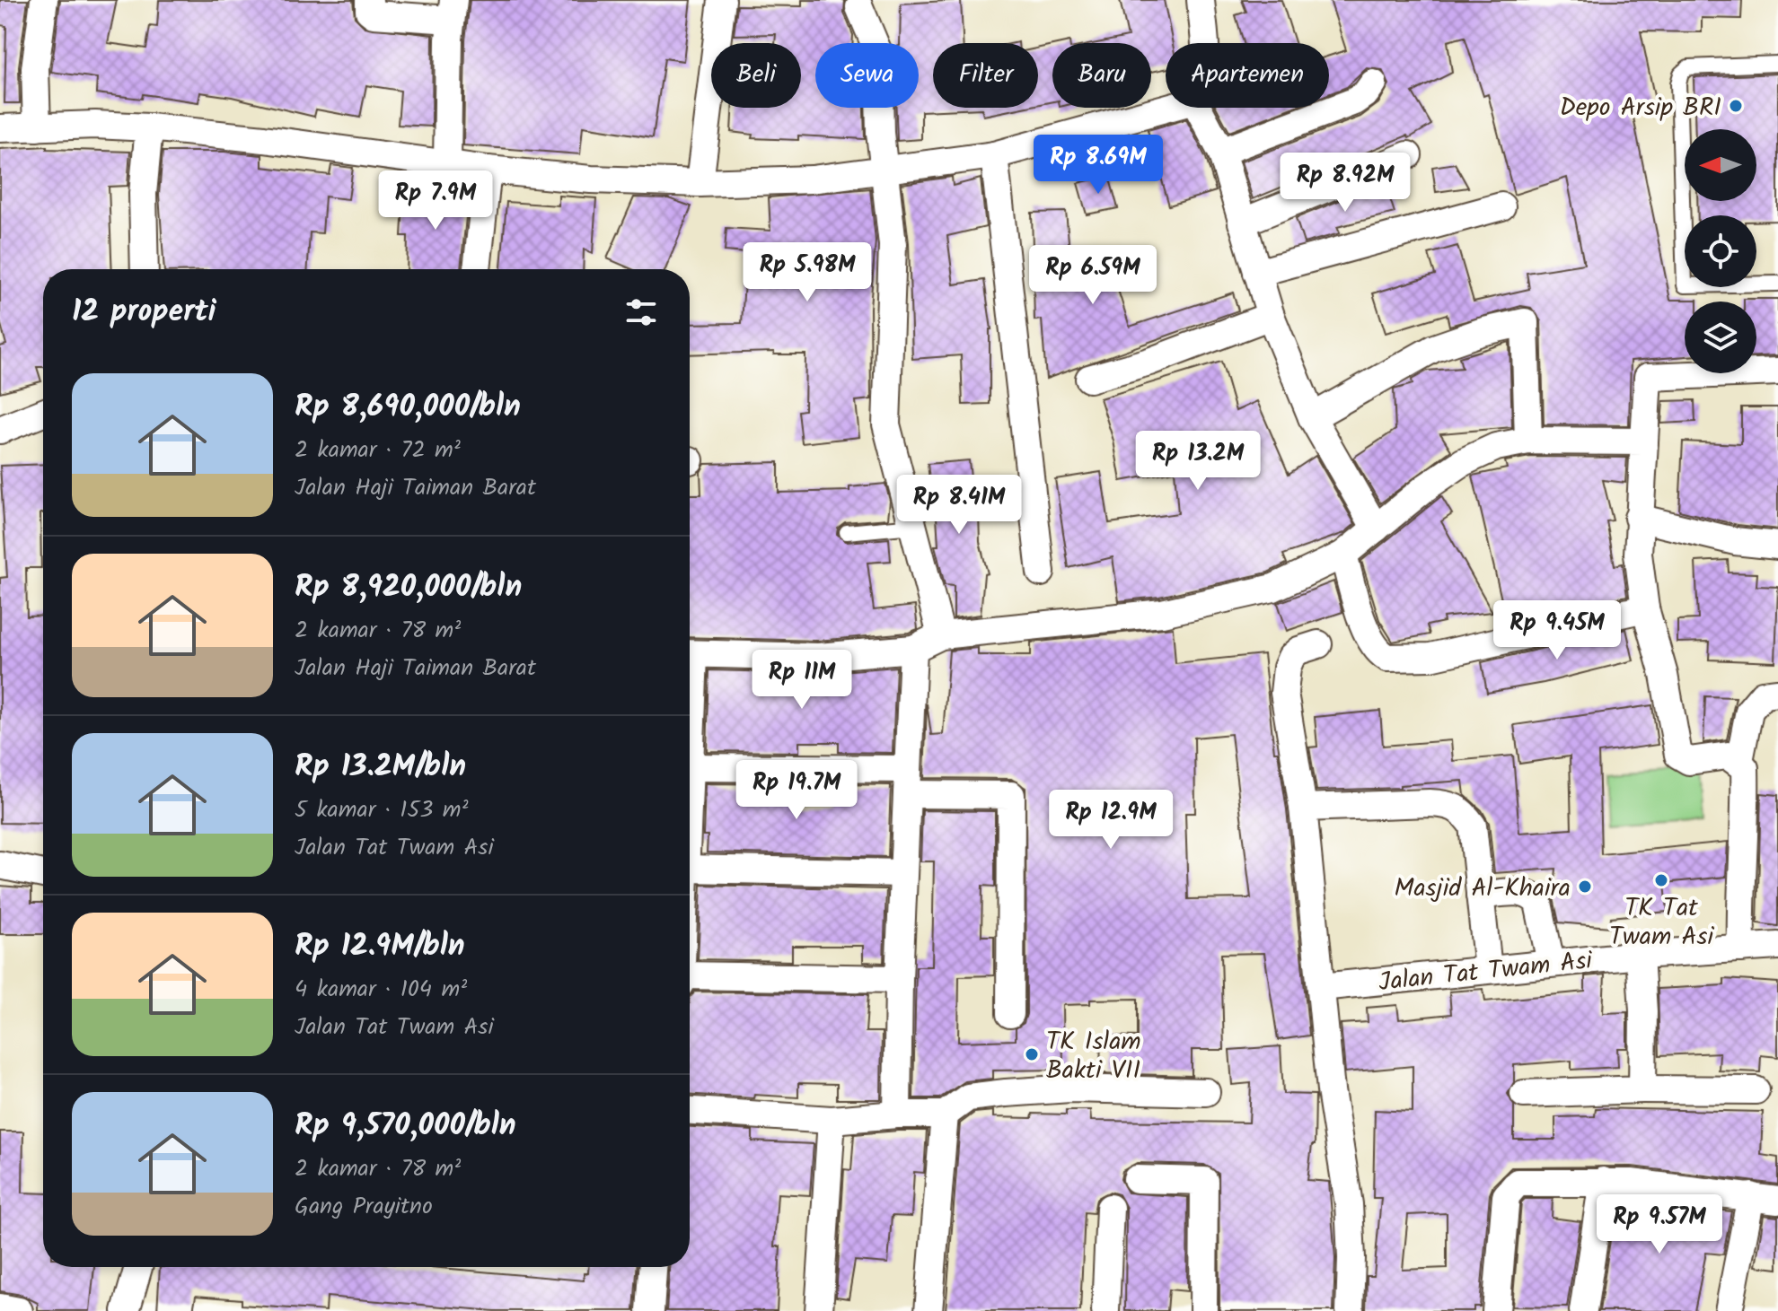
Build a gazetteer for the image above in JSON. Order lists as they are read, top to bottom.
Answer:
{
  "streets": {
    "street": ["Jalan Tat Twam Asi"]
  },
  "places": [
    "Depo Arsip BRI",
    "TK Tat Twam Asi",
    "Masjid Al-Khaira",
    "TK Islam Bakti VII"
  ],
  "north": "left",
  "page": {
    "chip": [
      "Beli",
      "Sewa",
      "Filter",
      "Baru",
      "Apartemen"
    ],
    "price": [
      "Rp 8.69M",
      "Rp 8.92M",
      "Rp 7.9M",
      "Rp 5.98M",
      "Rp 6.59M",
      "Rp 13.2M",
      "Rp 8.41M",
      "Rp 9.45M",
      "Rp 11M",
      "Rp 19.7M",
      "Rp 12.9M",
      "Rp 9.57M"
    ],
    "heading": "12 properti",
    "list": [
      {
        "name": "Rp 8,690,000/bln",
        "note": "2 kamar · 72 m² · Jalan Haji Taiman Barat"
      },
      {
        "name": "Rp 8,920,000/bln",
        "note": "2 kamar · 78 m² · Jalan Haji Taiman Barat"
      },
      {
        "name": "Rp 13.2M/bln",
        "note": "5 kamar · 153 m² · Jalan Tat Twam Asi"
      },
      {
        "name": "Rp 12.9M/bln",
        "note": "4 kamar · 104 m² · Jalan Tat Twam Asi"
      },
      {
        "name": "Rp 9,570,000/bln",
        "note": "2 kamar · 78 m² · Gang Prayitno"
      }
    ]
  }
}
